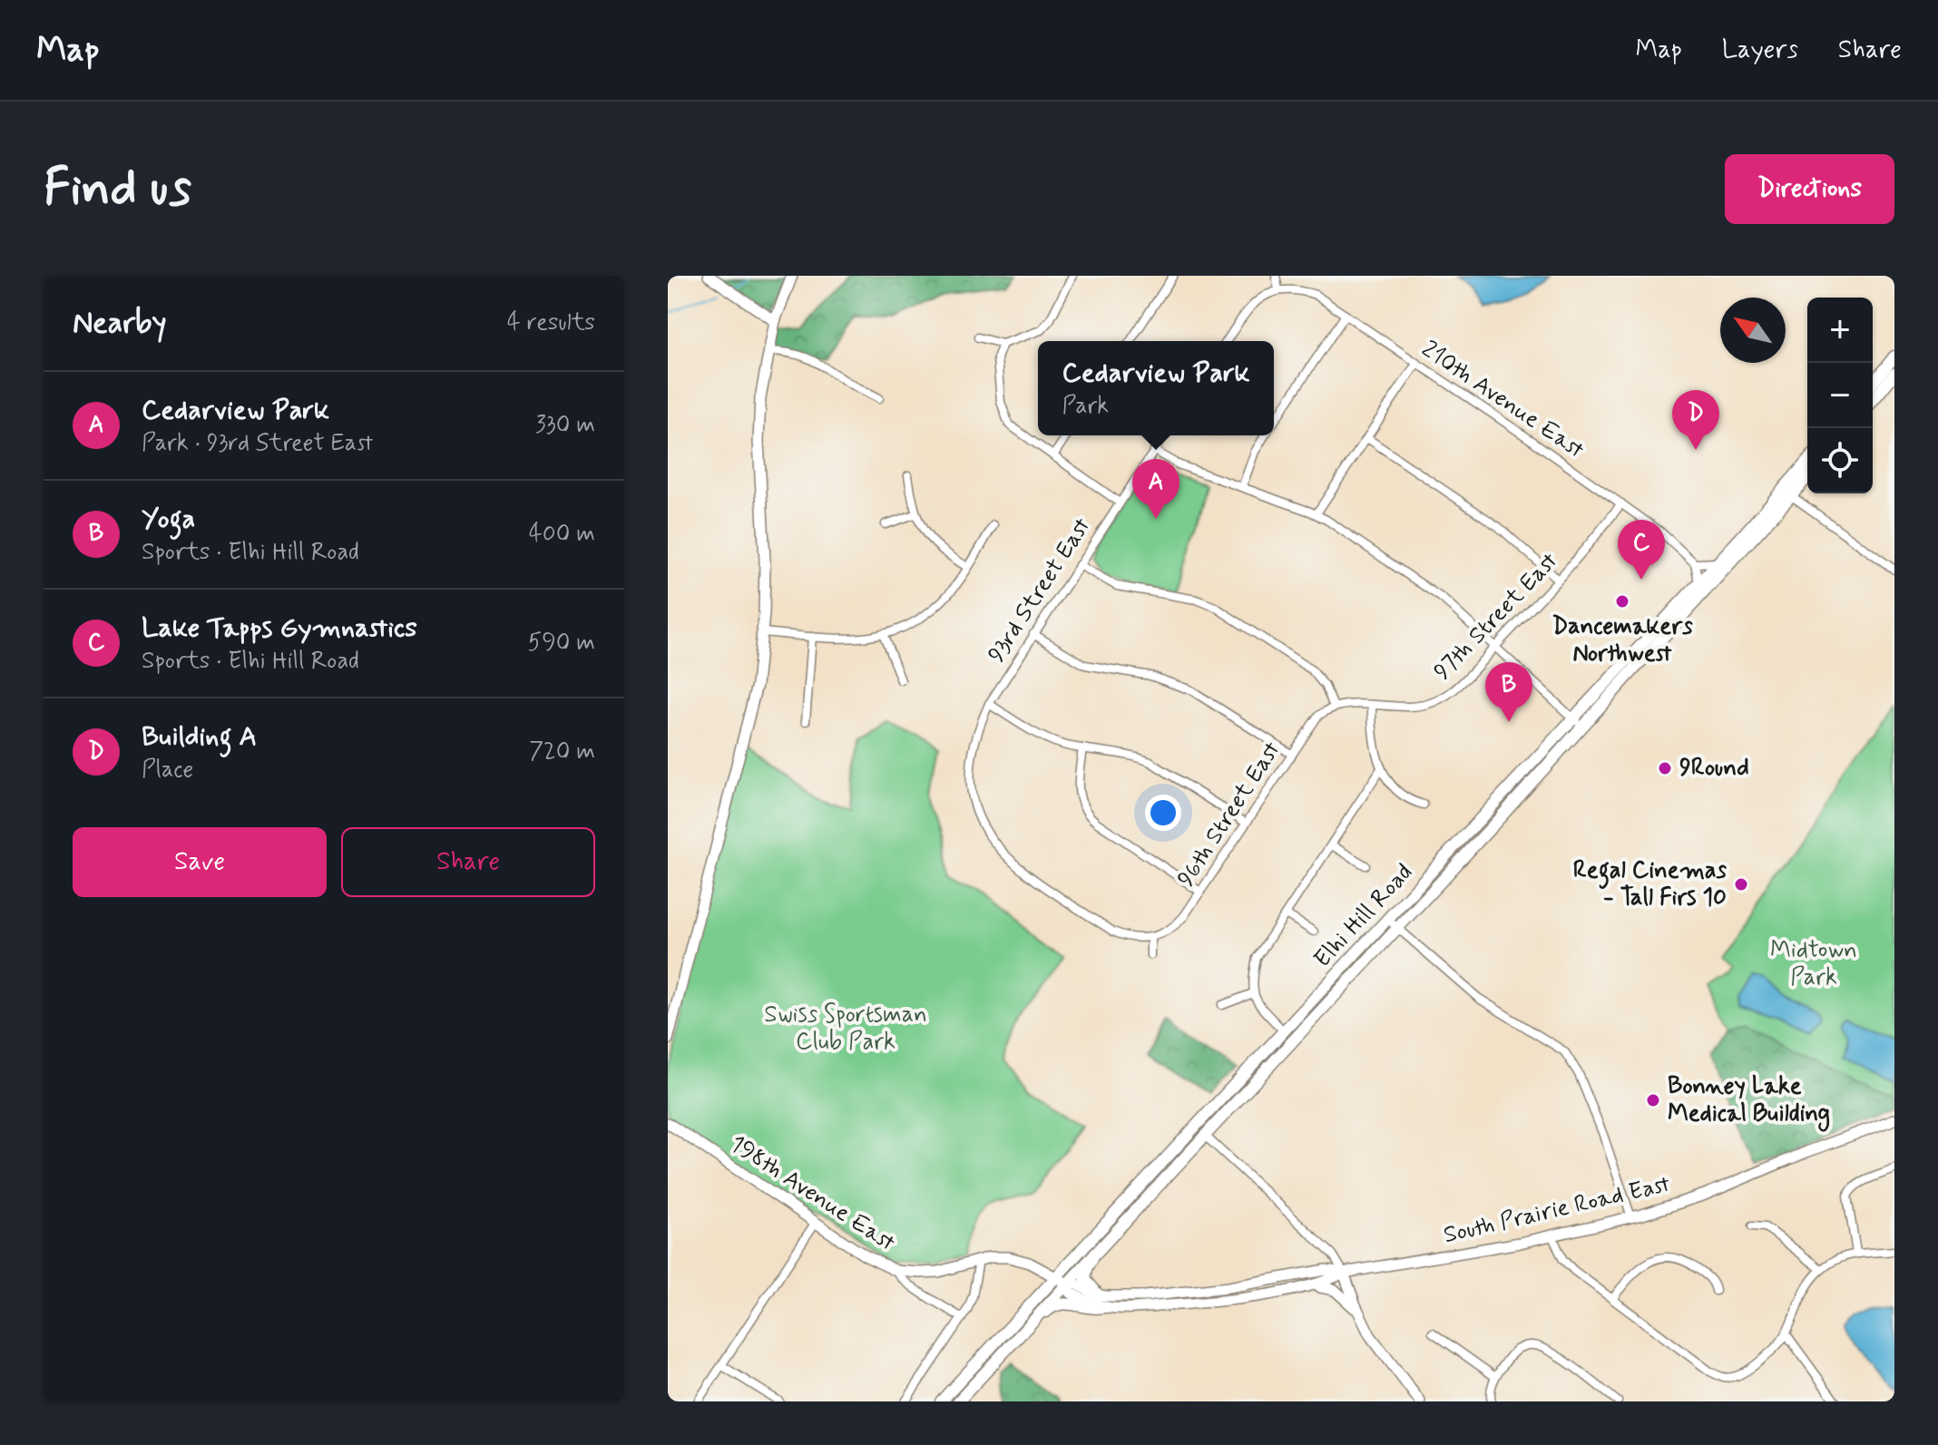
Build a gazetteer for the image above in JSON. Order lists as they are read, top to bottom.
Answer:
{
  "streets": {
    "main road": ["Elhi Hill Road", "198th Avenue East", "South Prairie Road East"],
    "street": [
      "210th Avenue East",
      "93rd Street East",
      "97th Street East",
      "96th Street East"
    ]
  },
  "crossings": [
    ["210th Avenue East", "97th Street East"],
    ["93rd Street East", "96th Street East"],
    ["97th Street East", "96th Street East"],
    ["Elhi Hill Road", "198th Avenue East"],
    ["Elhi Hill Road", "South Prairie Road East"],
    ["198th Avenue East", "South Prairie Road East"]
  ],
  "parks": ["Midtown Park", "Swiss Sportsman Club Park"],
  "places": [
    "Dancemakers Northwest",
    "9Round",
    "Regal Cinemas - Tall Firs 10",
    "Bonney Lake Medical Building"
  ],
  "north": "top left",
  "page": {
    "header": "Map",
    "nav": ["Map", "Layers", "Share"],
    "buttons": [
      "Directions",
      ["Save", "Share"]
    ],
    "title": "Find us",
    "heading": ["Nearby", "4 results"],
    "map_buttons": ["+", "−"],
    "popup": ["Cedarview Park", "Park"],
    "list": [
      {
        "mark": "A",
        "name": "Cedarview Park",
        "note": "Park · 93rd Street East",
        "value": "330 m"
      },
      {
        "mark": "B",
        "name": "Yoga",
        "note": "Sports · Elhi Hill Road",
        "value": "400 m"
      },
      {
        "mark": "C",
        "name": "Lake Tapps Gymnastics",
        "note": "Sports · Elhi Hill Road",
        "value": "590 m"
      },
      {
        "mark": "D",
        "name": "Building A",
        "note": "Place",
        "value": "720 m"
      }
    ],
    "pins": [
      "D",
      "A",
      "C",
      "B"
    ]
  }
}
